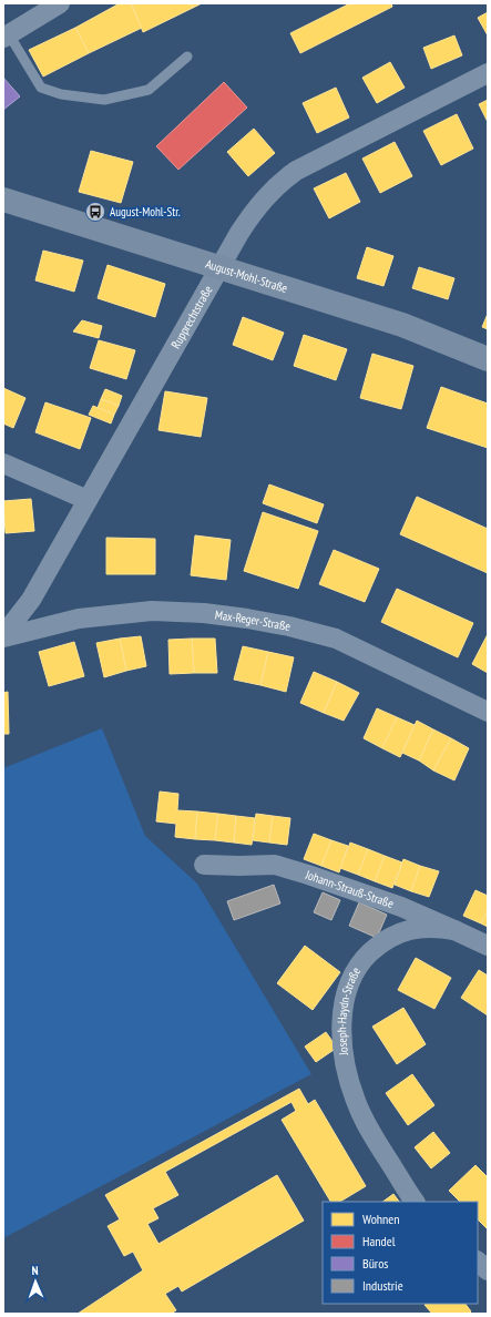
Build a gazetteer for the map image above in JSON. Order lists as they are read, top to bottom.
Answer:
{
  "streets": {
    "main road": ["August-Mohl-Straße"],
    "street": [
      "Rupprechtstraße",
      "Max-Reger-Straße",
      "Johann-Strauß-Straße",
      "Joseph-Haydn-Straße"
    ]
  },
  "crossings": [
    ["August-Mohl-Straße", "Rupprechtstraße"],
    ["Rupprechtstraße", "Max-Reger-Straße"],
    ["Johann-Strauß-Straße", "Joseph-Haydn-Straße"]
  ],
  "places": {
    "bus stop": ["August-Mohl-Str."]
  },
  "legend": [
    "Wohnen",
    "Handel",
    "Büros",
    "Industrie"
  ],
  "north": "top"
}
